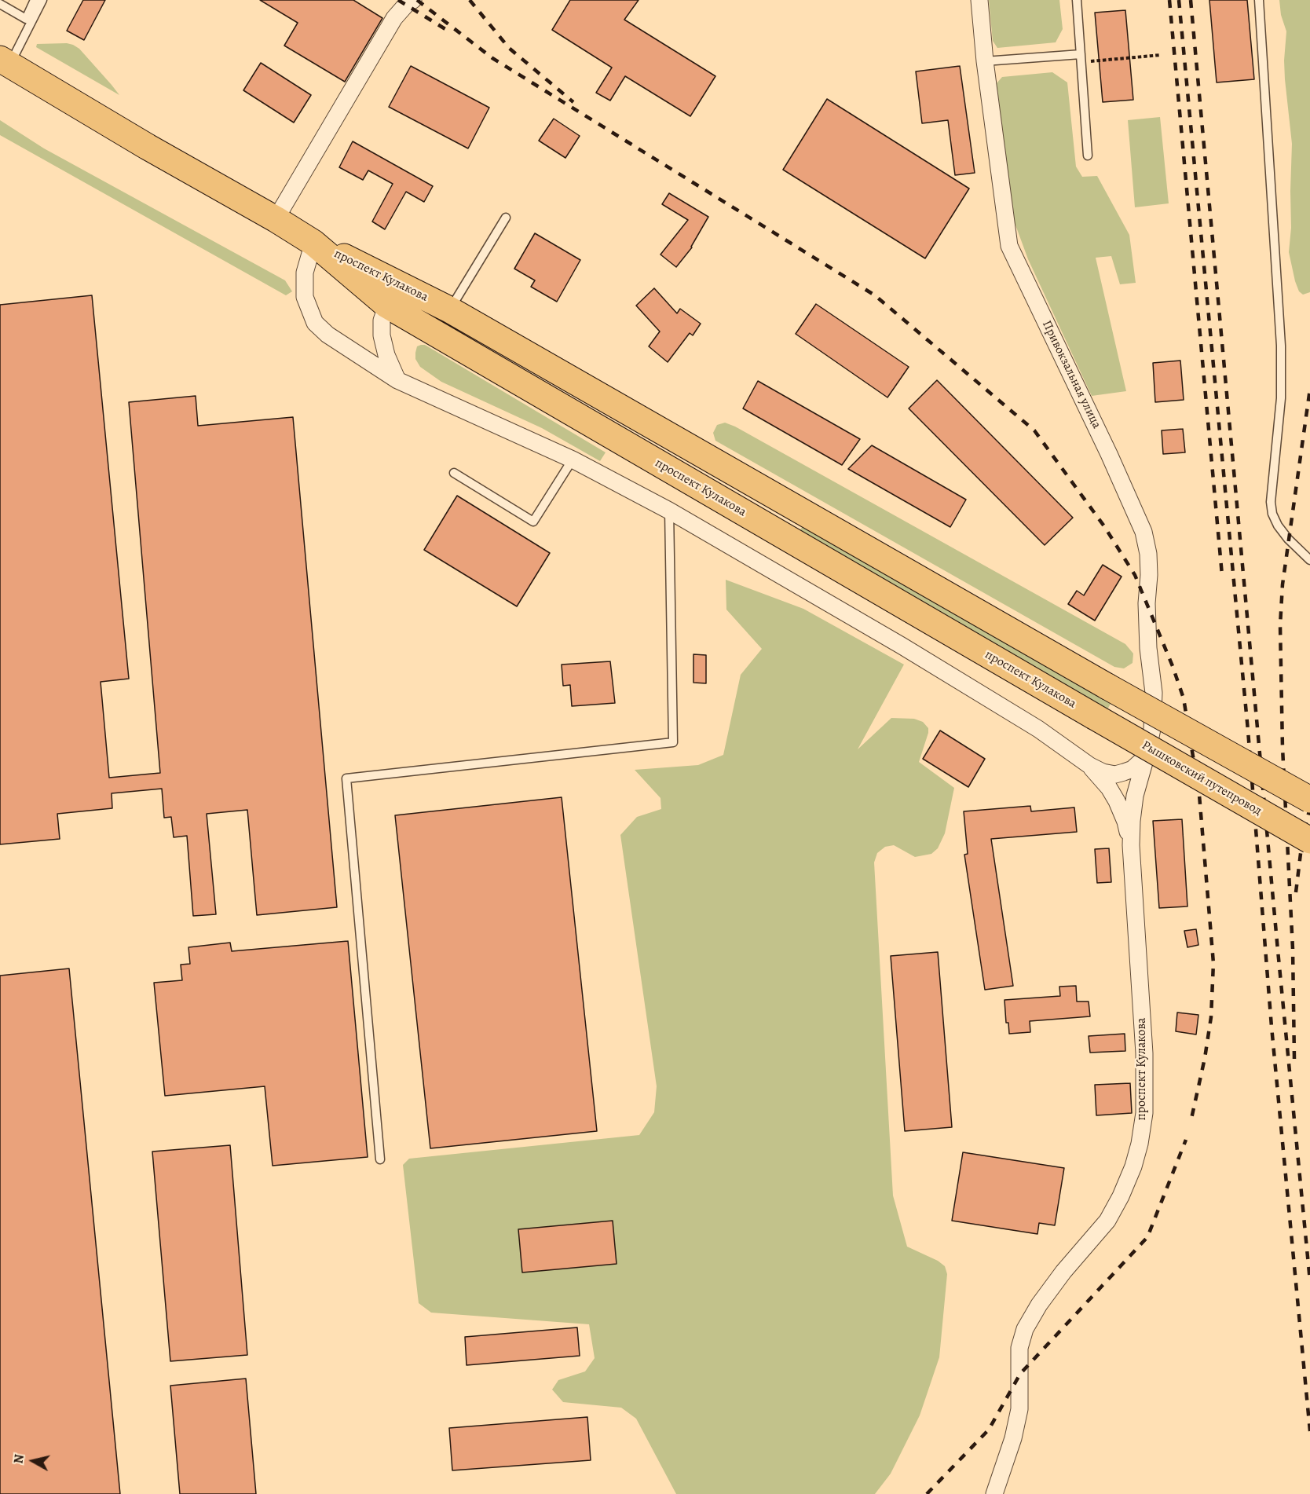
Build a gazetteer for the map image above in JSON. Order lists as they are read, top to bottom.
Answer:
{
  "streets": {
    "main road": ["проспект Кулакова", "Рышковский путепровод"],
    "street": ["Привокзальная улица"]
  },
  "crossings": [
    ["проспект Кулакова", "Привокзальная улица"],
    ["проспект Кулакова", "Рышковский путепровод"]
  ],
  "north": "left"
}
